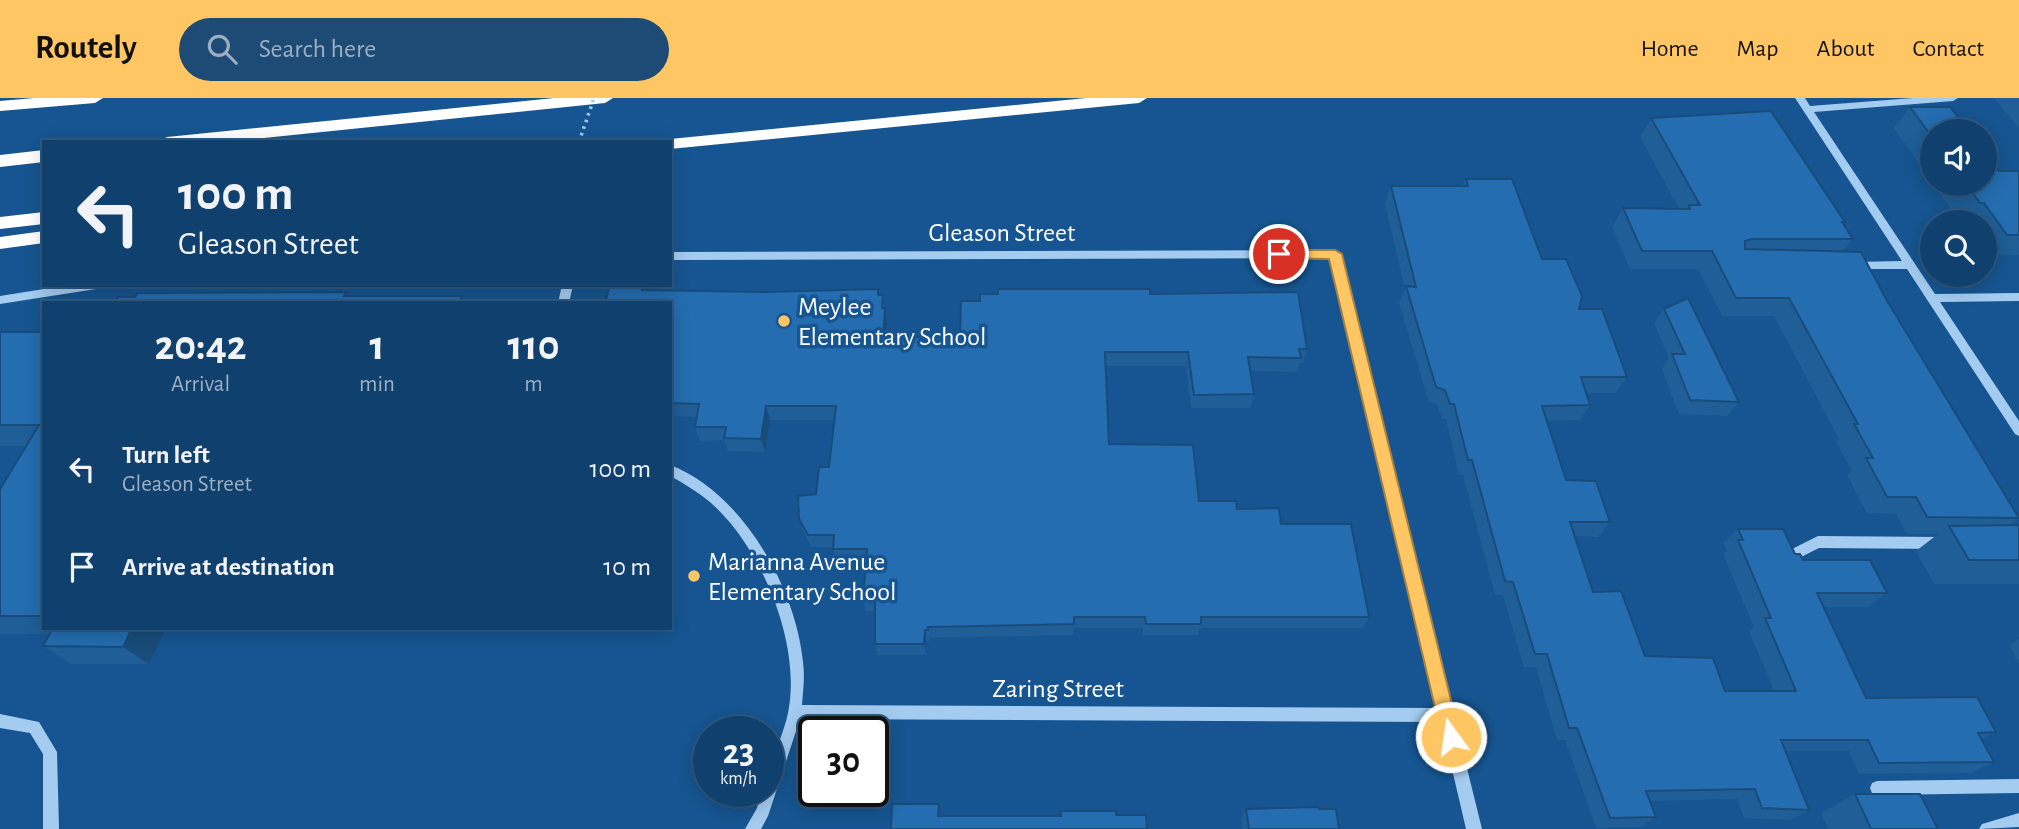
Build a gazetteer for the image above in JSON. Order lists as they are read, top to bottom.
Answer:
{
  "streets": {
    "street": ["Gleason Street", "Zaring Street"]
  },
  "crossings": [
    ["Gleason Street", "Zaring Street"]
  ],
  "places": ["Meylee Elementary School", "Marianna Avenue Elementary School"],
  "page": {
    "header": "Routely",
    "search": "Search here",
    "nav": [
      "Home",
      "Map",
      "About",
      "Contact"
    ],
    "turn": ["100 m", "Gleason Street"],
    "eta": [
      "20:42",
      "Arrival",
      "1",
      "min",
      "110",
      "m"
    ],
    "list": [
      {
        "name": "Turn left",
        "note": "Gleason Street",
        "value": "100 m"
      },
      {
        "name": "Arrive at destination",
        "value": "10 m"
      }
    ],
    "speed": "23 km/h",
    "limit": "30"
  }
}
